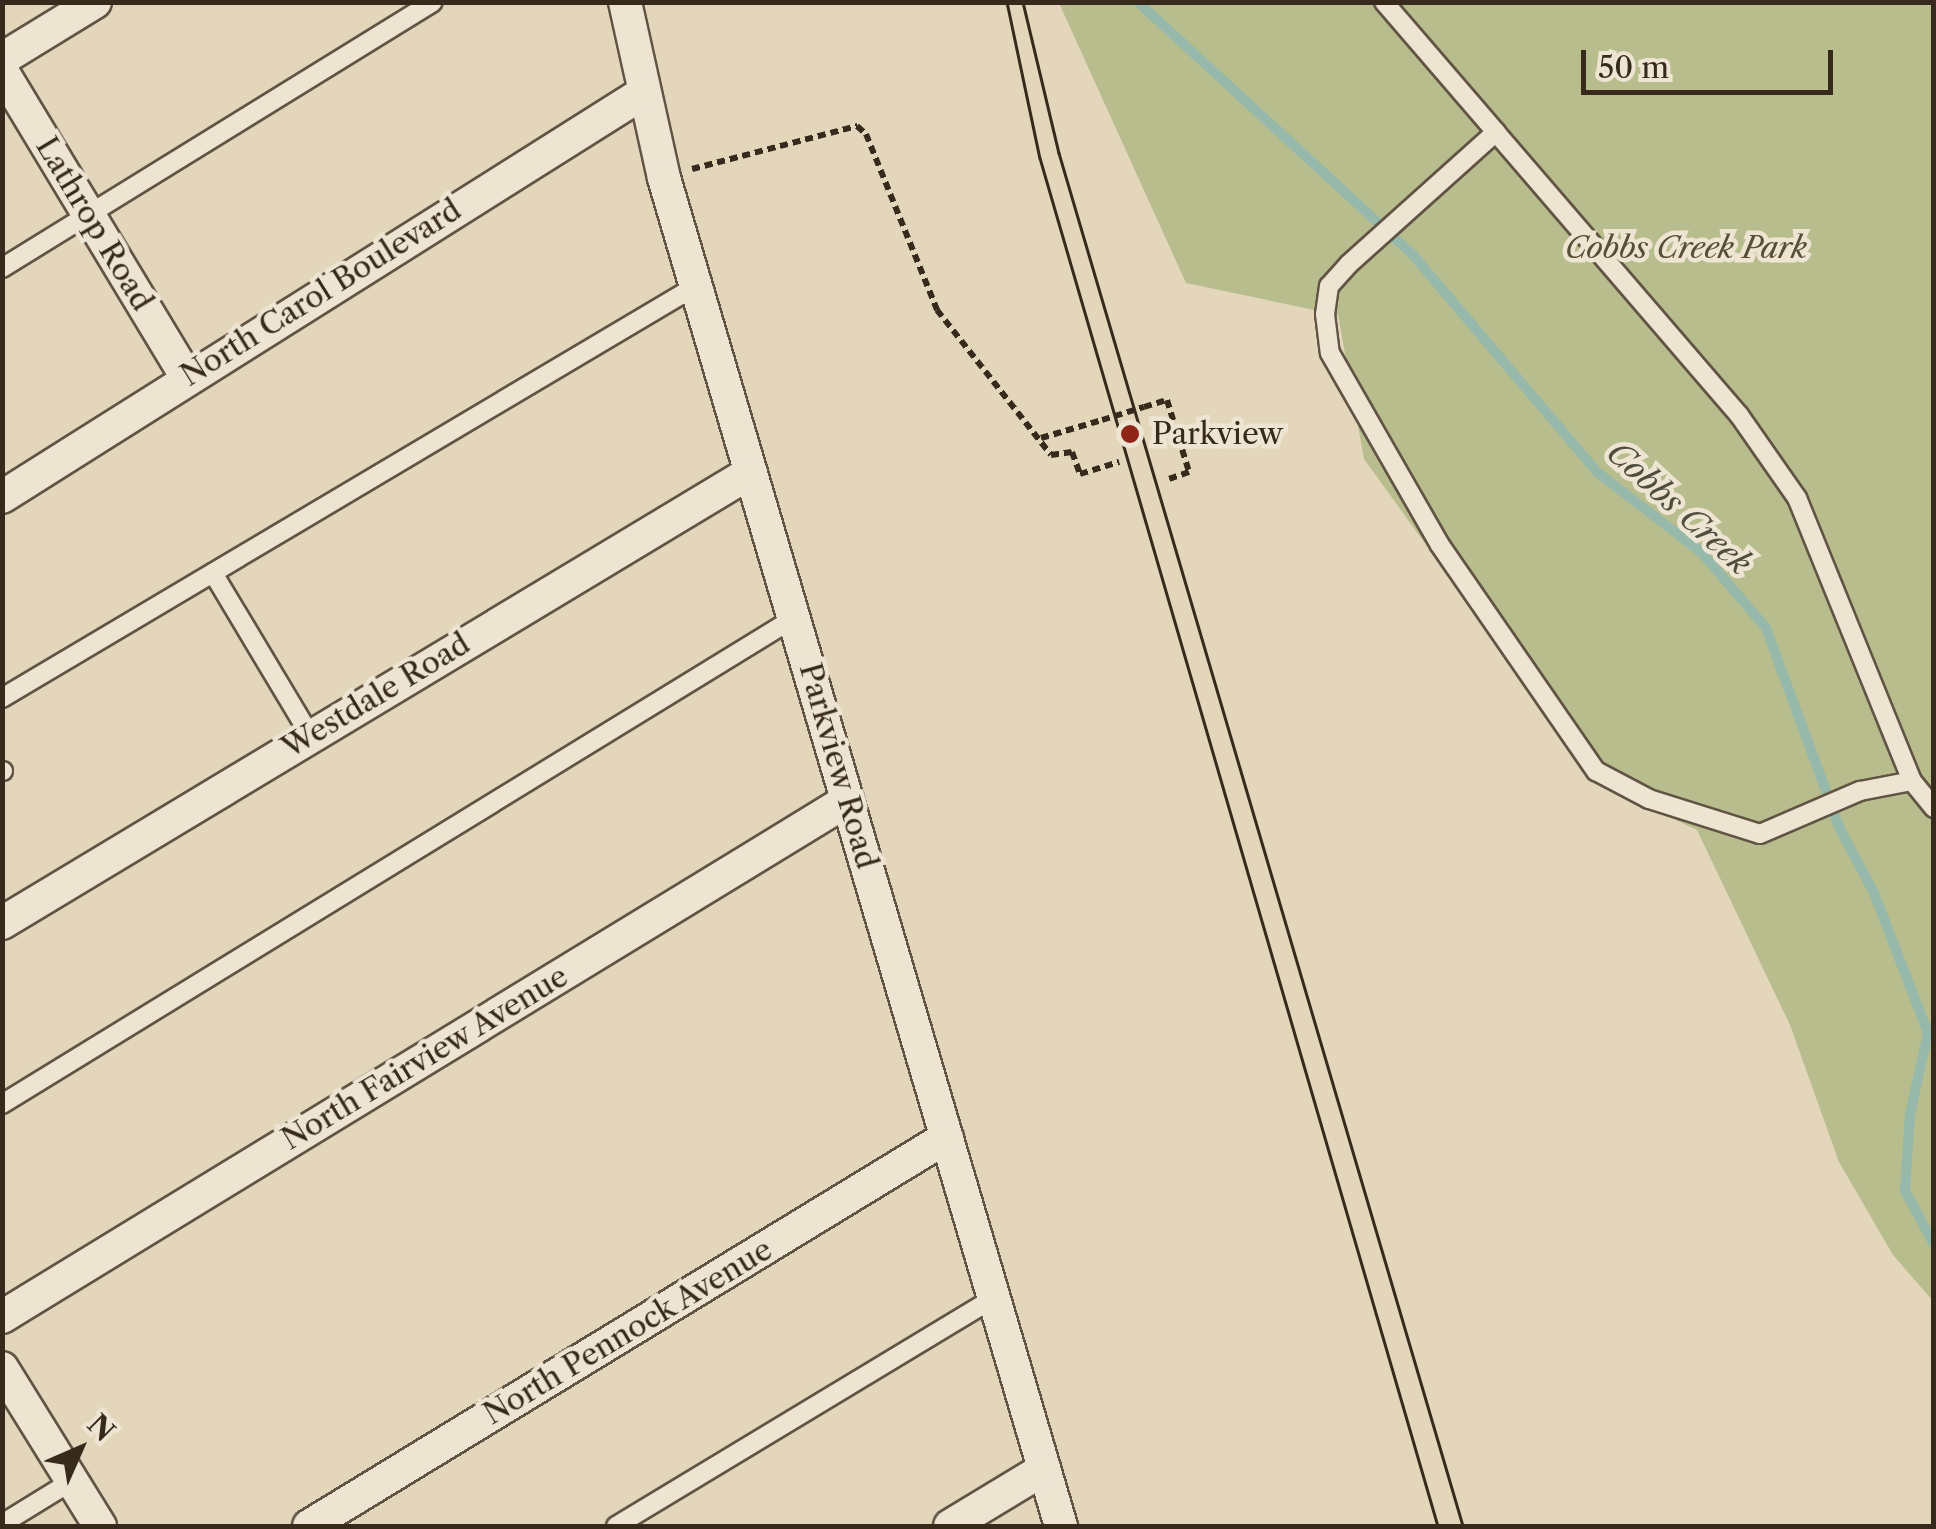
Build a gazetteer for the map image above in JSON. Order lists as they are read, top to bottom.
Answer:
{
  "streets": {
    "street": [
      "Lathrop Road",
      "North Carol Boulevard",
      "Westdale Road",
      "Parkview Road",
      "North Fairview Avenue",
      "North Pennock Avenue"
    ]
  },
  "crossings": [
    ["Lathrop Road", "North Carol Boulevard"],
    ["North Carol Boulevard", "Parkview Road"],
    ["Westdale Road", "Parkview Road"],
    ["Parkview Road", "North Fairview Avenue"],
    ["Parkview Road", "North Pennock Avenue"]
  ],
  "water": ["Cobbs Creek"],
  "parks": ["Cobbs Creek Park"],
  "places": ["Parkview"],
  "scale_bar": "50 m",
  "north": "top right"
}
